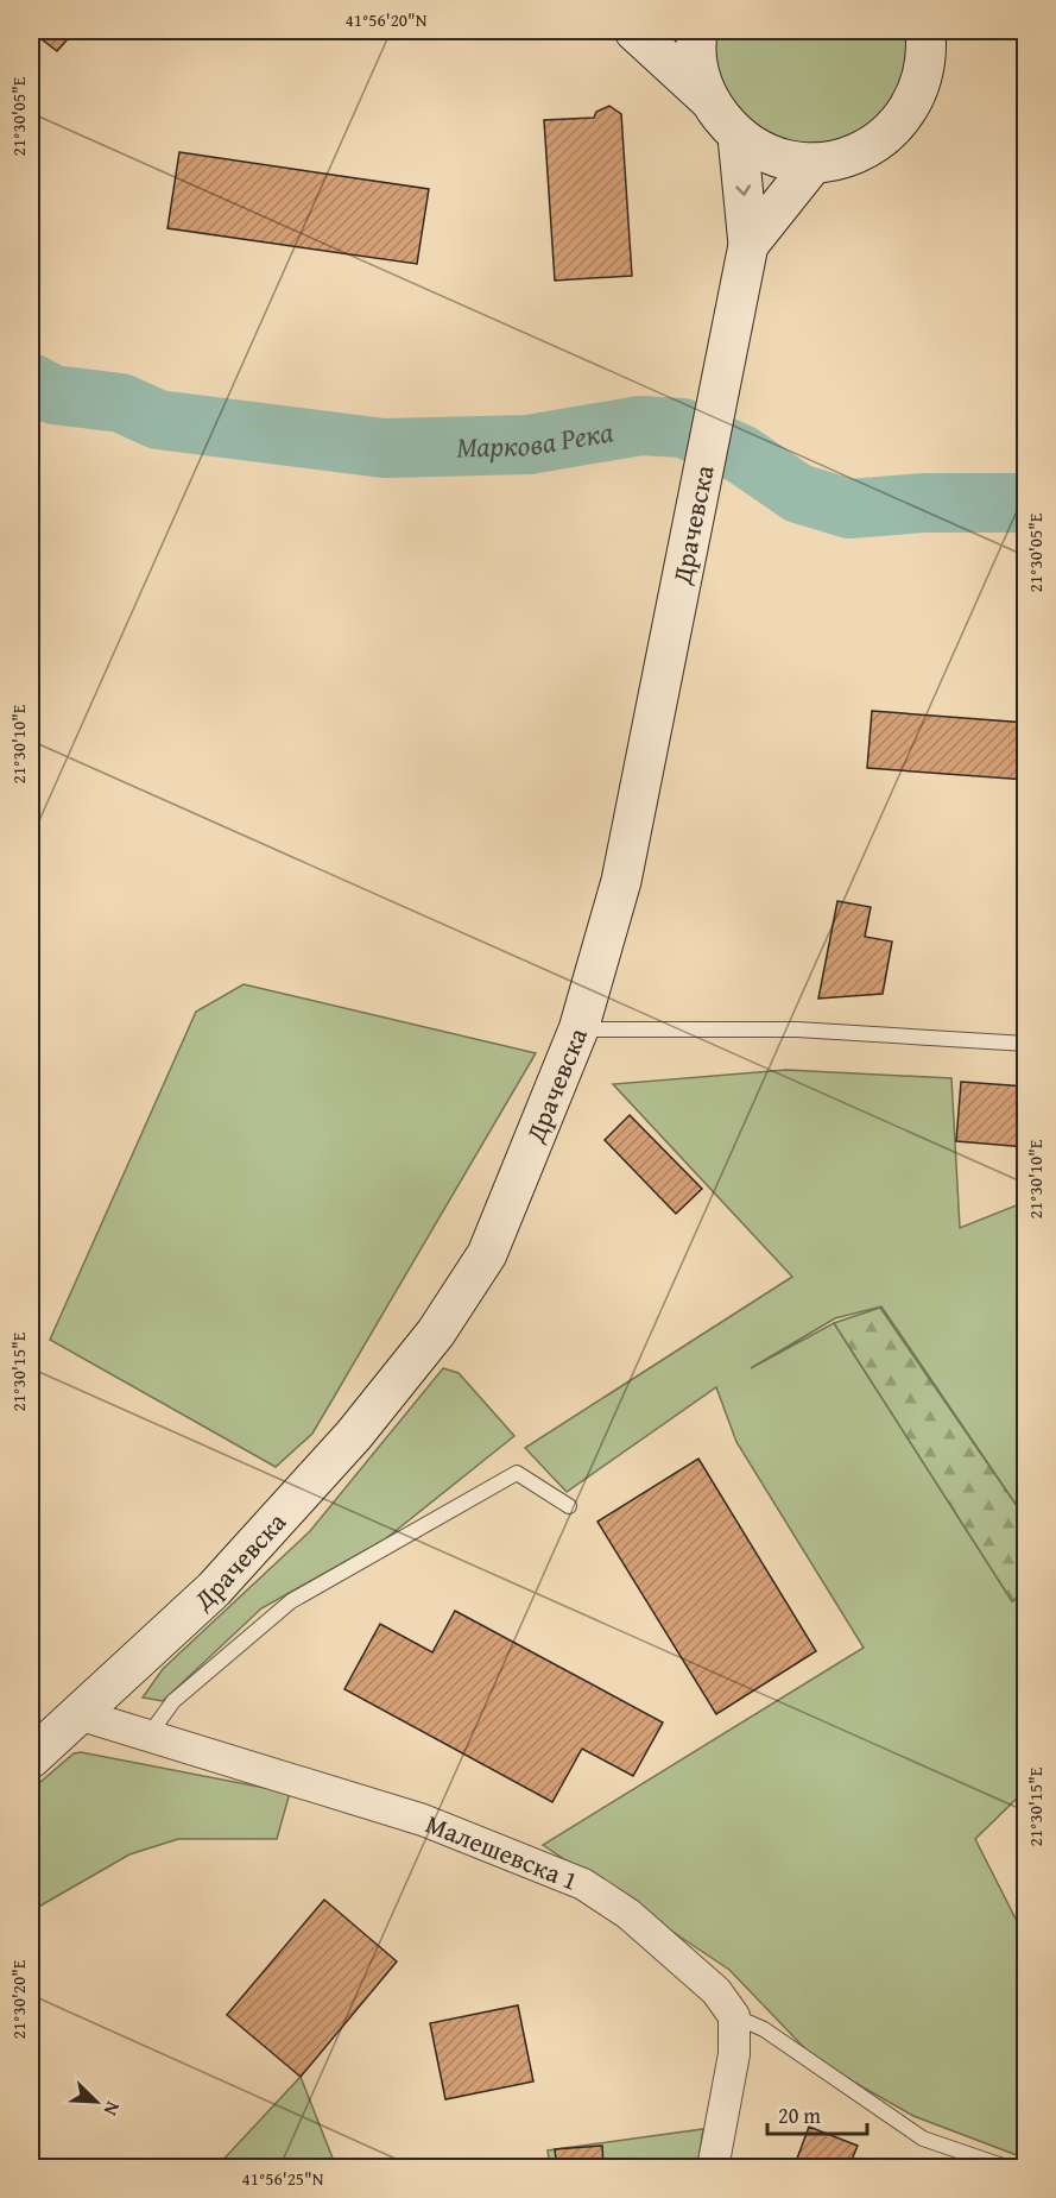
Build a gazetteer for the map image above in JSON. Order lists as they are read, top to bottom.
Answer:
{
  "streets": {
    "main road": ["Драчевска"],
    "street": ["Малешевска 1"]
  },
  "crossings": [
    ["Драчевска", "Малешевска 1"]
  ],
  "water": ["Маркова Река"],
  "scale_bar": "20 m",
  "north": "bottom right",
  "coordinates": [
    "41°56'20\"N",
    "21°30'05\"E",
    "21°30'10\"E",
    "21°30'15\"E",
    "21°30'20\"E",
    "41°56'25\"N"
  ]
}
